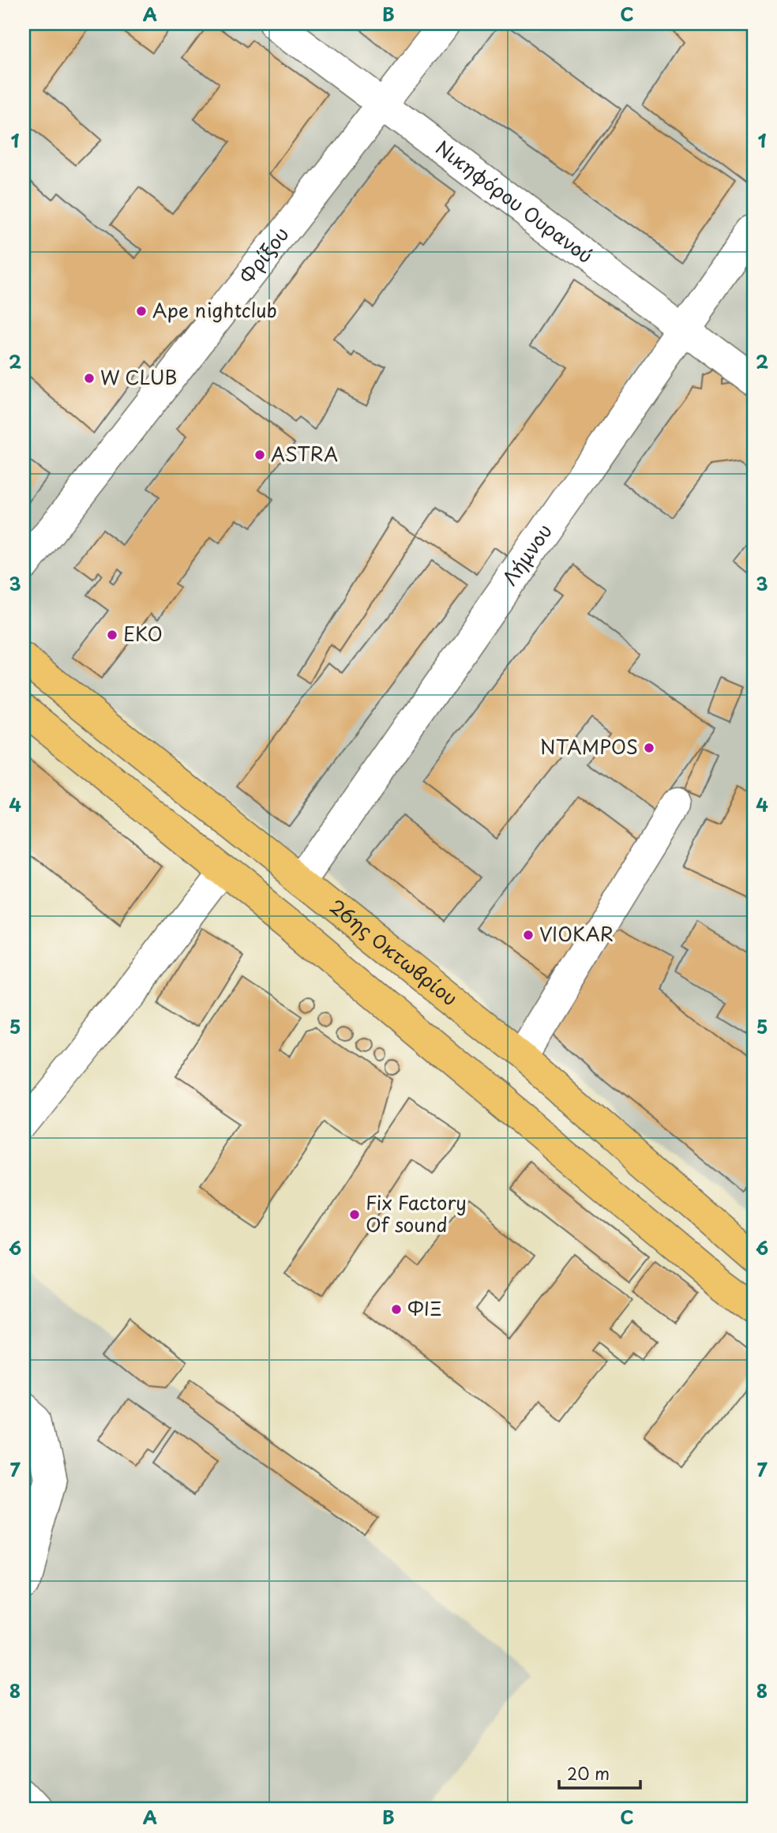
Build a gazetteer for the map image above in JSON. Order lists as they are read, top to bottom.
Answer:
{
  "streets": {
    "main road": ["26ης Οκτωβρίου"],
    "street": ["Νικηφόρου Ουρανού", "Φρίξου", "Λήμνου"]
  },
  "crossings": [
    ["Νικηφόρου Ουρανού", "Φρίξου"],
    ["Νικηφόρου Ουρανού", "Λήμνου"],
    ["Λήμνου", "26ης Οκτωβρίου"]
  ],
  "places": [
    "Ape nightclub",
    "W CLUB",
    "ASTRA",
    "EKO",
    "NTAMPOS",
    "VIOKAR",
    "Fix Factory Of sound",
    "ΦΙΞ"
  ],
  "scale_bar": "20 m",
  "grid": {
    "columns": ["A", "B", "C"],
    "rows": [
      "1",
      "2",
      "3",
      "4",
      "5",
      "6",
      "7",
      "8"
    ]
  }
}
